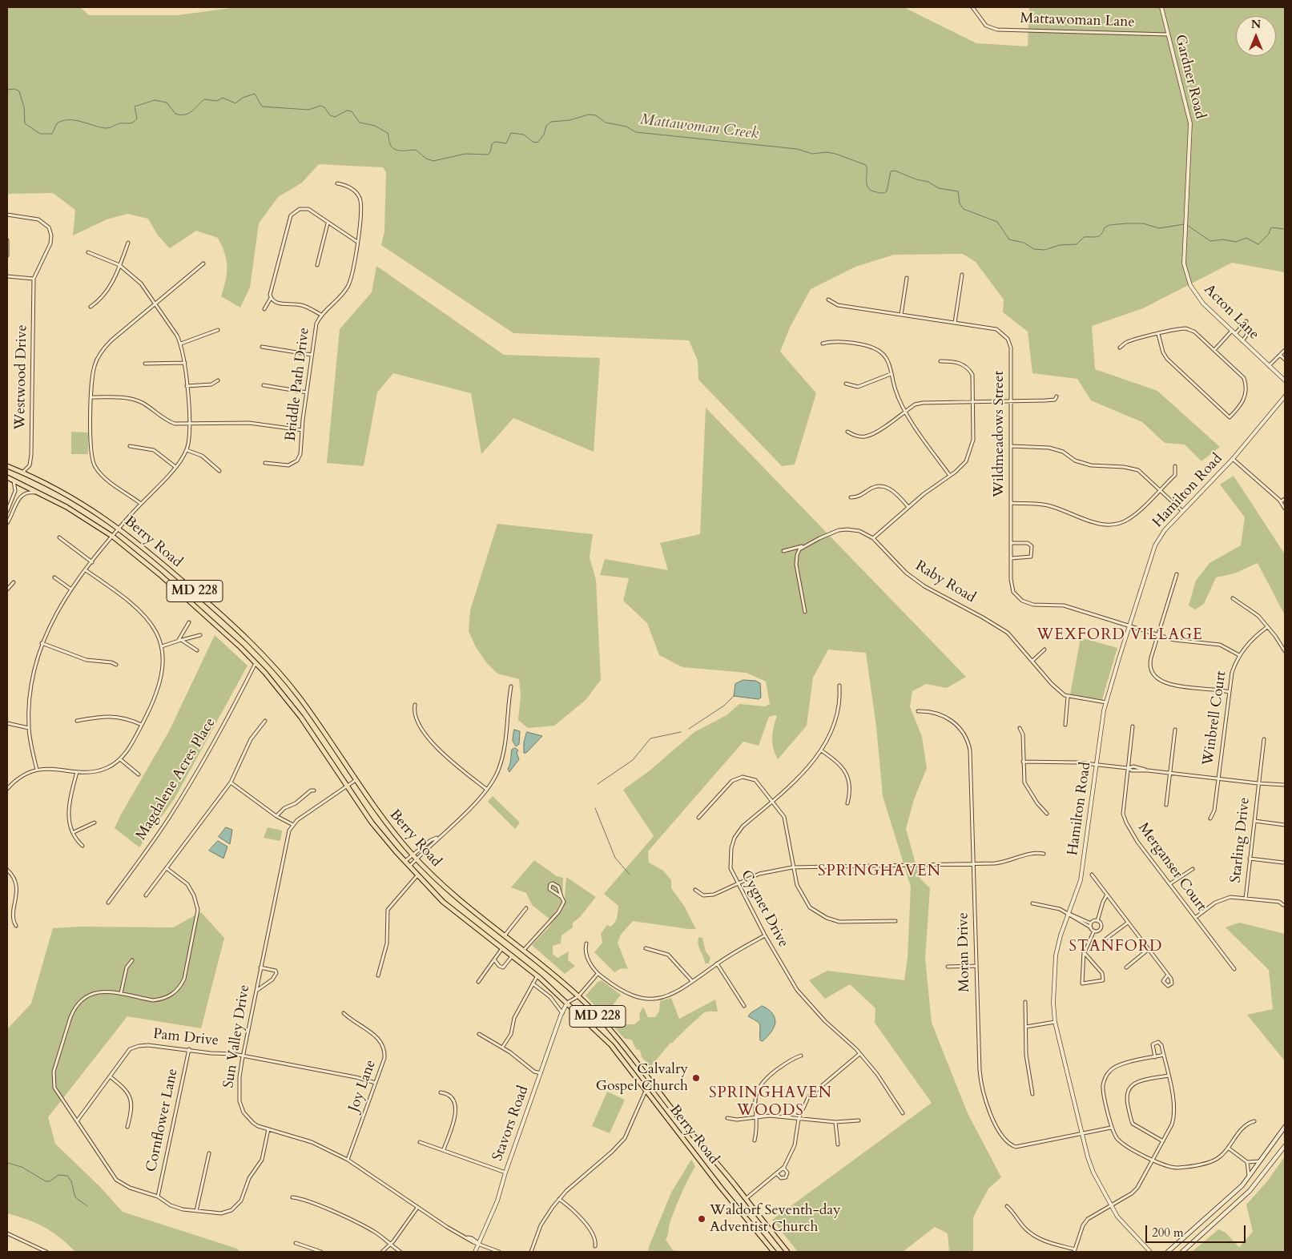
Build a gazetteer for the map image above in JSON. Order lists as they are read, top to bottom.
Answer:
{
  "streets": {
    "highway": ["Berry Road", "MD 228"],
    "street": [
      "Mattawoman Lane",
      "Gardner Road",
      "Acton Lane",
      "Westwood Drive",
      "Briddle Path Drive",
      "Wildmeadows Street",
      "Hamilton Road",
      "Raby Road",
      "Winbrell Court",
      "Magdalene Acres Place",
      "Starling Drive",
      "Merganser Court",
      "Cygnet Drive",
      "Moran Drive",
      "Sun Valley Drive",
      "Pam Drive",
      "Joy Lane",
      "Cornflower Lane",
      "Stavors Road"
    ]
  },
  "crossings": [
    ["Mattawoman Lane", "Gardner Road"],
    ["Gardner Road", "Acton Lane"],
    ["Westwood Drive", "Berry Road"],
    ["Wildmeadows Street", "Hamilton Road"],
    ["Wildmeadows Street", "Winbrell Court"],
    ["Hamilton Road", "Moran Drive"],
    ["Berry Road", "Magdalene Acres Place"],
    ["Berry Road", "Sun Valley Drive"],
    ["Berry Road", "Stavors Road"],
    ["Sun Valley Drive", "Pam Drive"],
    ["Sun Valley Drive", "Joy Lane"],
    ["Sun Valley Drive", "Stavors Road"],
    ["Pam Drive", "Joy Lane"],
    ["Pam Drive", "Cornflower Lane"]
  ],
  "districts": [
    "WEXFORD VILLAGE",
    "SPRINGHAVEN",
    "STANFORD",
    "SPRINGHAVEN WOODS"
  ],
  "water": ["Mattawoman Creek"],
  "places": ["Calvalry Gospel Church", "Waldorf Seventh-day Adventist Church"],
  "scale_bar": "200 m",
  "north": "top"
}
